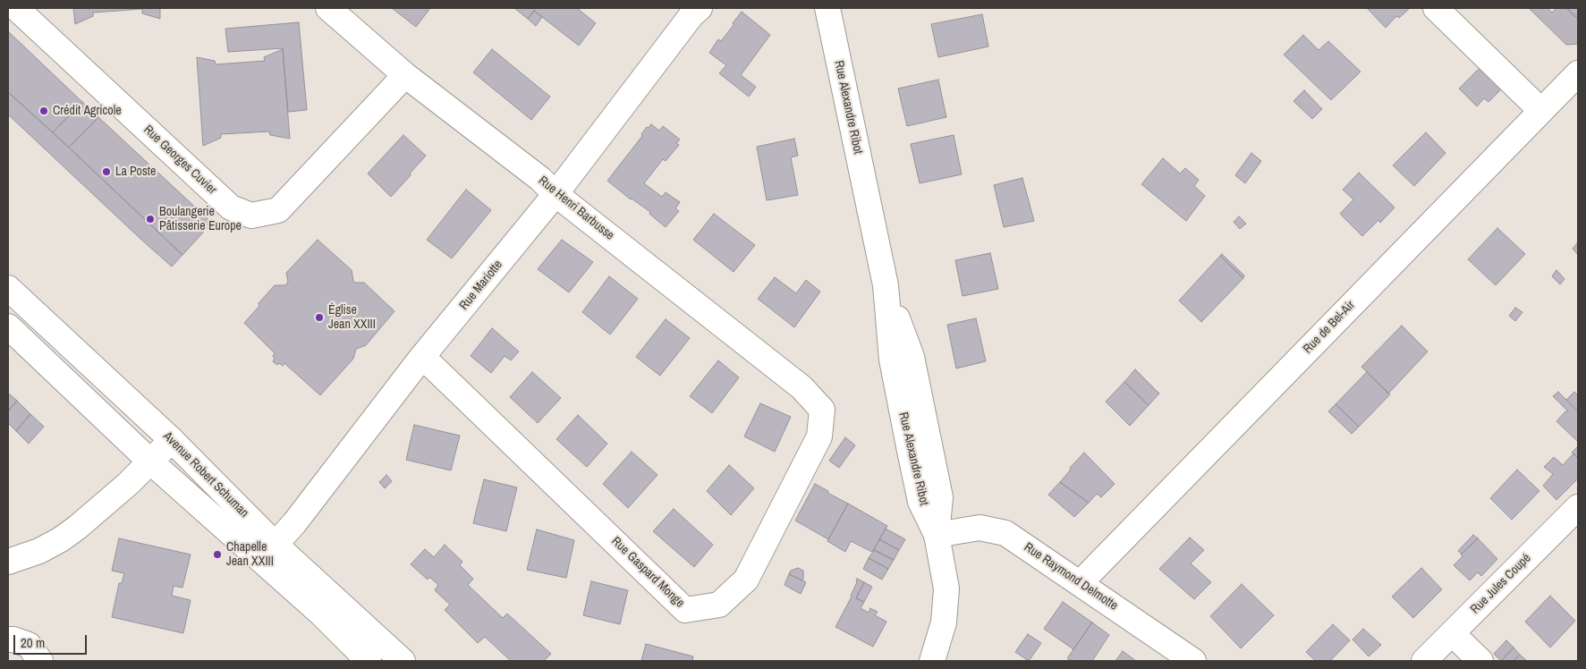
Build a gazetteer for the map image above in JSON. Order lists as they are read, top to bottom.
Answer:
{
  "streets": {
    "street": [
      "Rue Alexandre Ribot",
      "Rue Georges Cuvier",
      "Rue Henri Barbusse",
      "Rue Mariotte",
      "Rue de Bel-Air",
      "Avenue Robert Schuman",
      "Rue Gaspard Monge",
      "Rue Raymond Delmotte",
      "Rue Jules Coupé"
    ]
  },
  "crossings": [
    ["Rue Alexandre Ribot", "Rue Raymond Delmotte"],
    ["Rue Georges Cuvier", "Rue Henri Barbusse"],
    ["Rue Henri Barbusse", "Rue Mariotte"],
    ["Rue Henri Barbusse", "Rue Gaspard Monge"],
    ["Rue Mariotte", "Avenue Robert Schuman"],
    ["Rue Mariotte", "Rue Gaspard Monge"],
    ["Rue de Bel-Air", "Rue Raymond Delmotte"]
  ],
  "places": [
    "Crédit Agricole",
    "La Poste",
    "Boulangerie Pâtisserie Europe",
    "Église Jean XXIII",
    "Chapelle Jean XXIII"
  ],
  "scale_bar": "20 m"
}
